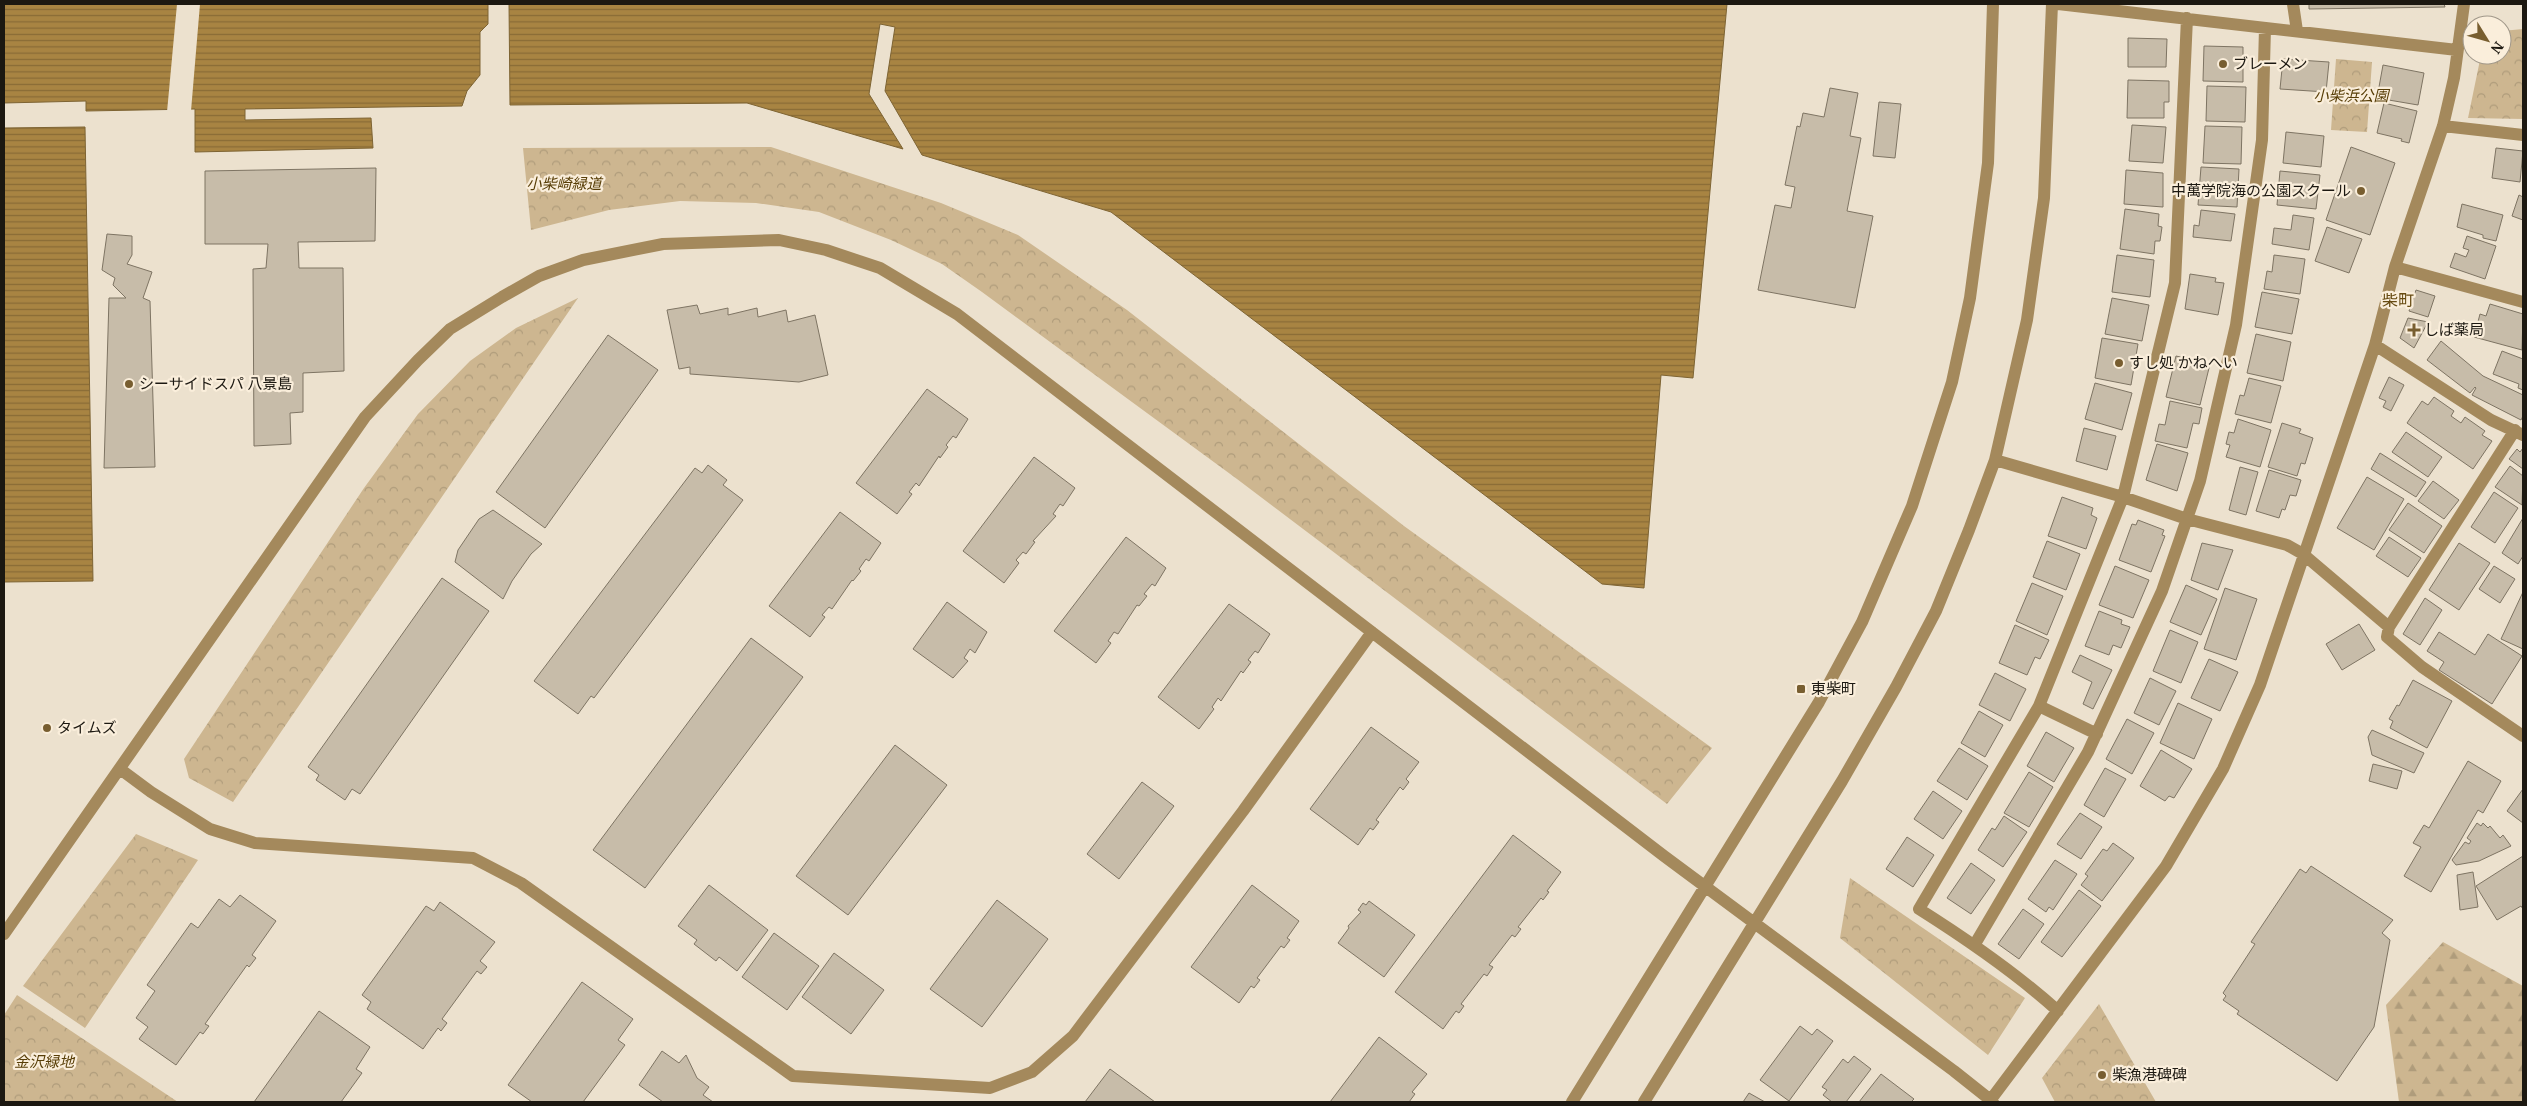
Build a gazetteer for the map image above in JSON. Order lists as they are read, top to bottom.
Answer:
{
  "districts": ["柴町"],
  "parks": ["小柴浜公園", "小柴崎緑道", "金沢緑地"],
  "places": {
    "other": [
      "ブレーメン",
      "中萬学院海の公園スクール",
      "すし処 かねへい",
      "シーサイドスパ 八景島",
      "タイムズ",
      "柴漁港碑碑"
    ],
    "health": ["しば薬局"],
    "transit": ["東柴町"]
  },
  "north": "bottom right"
}
